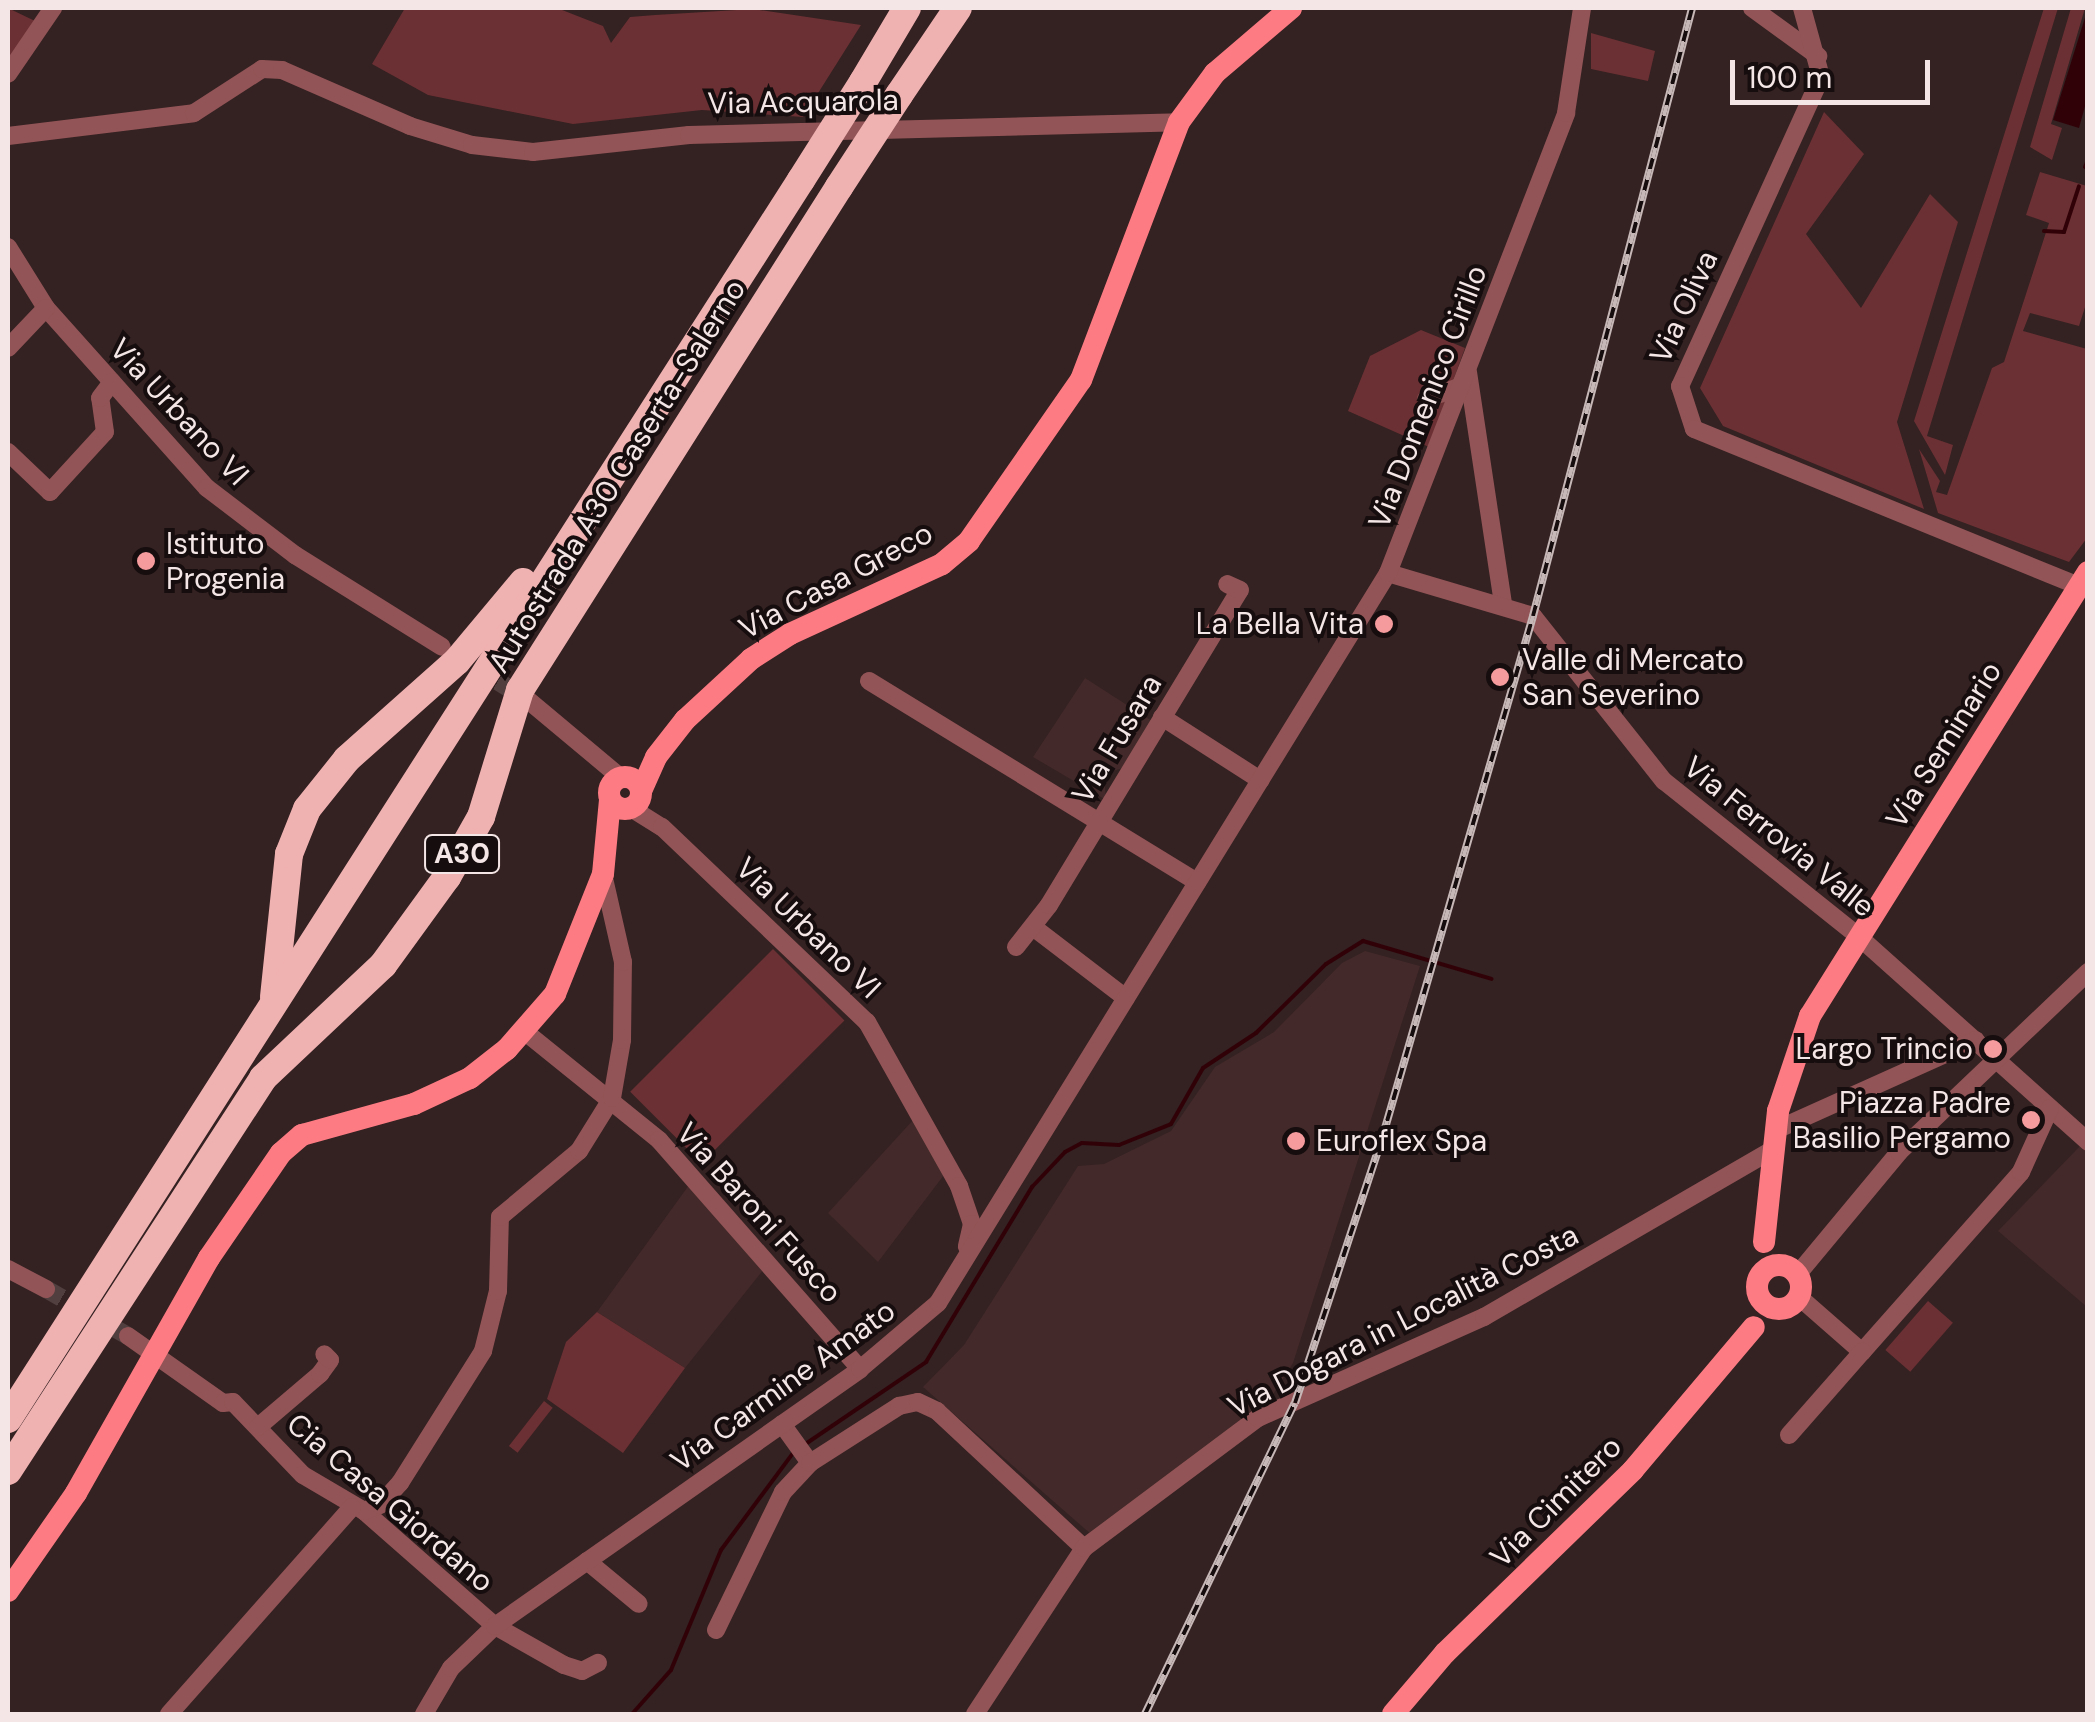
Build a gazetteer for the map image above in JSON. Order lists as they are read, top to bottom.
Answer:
{
  "streets": {
    "highway": ["Autostrada A30 Caserta-Salerno", "A30"],
    "main road": ["Via Casa Greco", "Via Seminario", "Via Cimitero"],
    "street": [
      "Via Acquarola",
      "Via Oliva",
      "Via Domenico Cirillo",
      "Via Urbano VI",
      "Via Fusara",
      "Via Ferrovia Valle",
      "Via Baroni Fusco",
      "Via Dogara in Località Costa",
      "Via Carmine Amato",
      "Cia Casa Giordano"
    ]
  },
  "crossings": [
    ["Via Acquarola", "Via Casa Greco"],
    ["Via Oliva", "Via Seminario"],
    ["Via Domenico Cirillo", "Via Ferrovia Valle"],
    ["Via Urbano VI", "Via Casa Greco"],
    ["Via Urbano VI", "Via Carmine Amato"],
    ["Via Casa Greco", "Via Baroni Fusco"],
    ["Via Casa Greco", "Cia Casa Giordano"],
    ["Via Seminario", "Via Ferrovia Valle"],
    ["Via Seminario", "Via Cimitero"],
    ["Via Ferrovia Valle", "Via Dogara in Località Costa"],
    ["Via Ferrovia Valle", "Via Cimitero"],
    ["Via Baroni Fusco", "Via Carmine Amato"],
    ["Via Dogara in Località Costa", "Via Cimitero"],
    ["Via Carmine Amato", "Cia Casa Giordano"]
  ],
  "places": [
    "Istituto Progenia",
    "La Bella Vita",
    "Valle di Mercato San Severino",
    "Largo Trincio",
    "Piazza Padre Basilio Pergamo",
    "Euroflex Spa"
  ],
  "scale_bar": "100 m"
}
